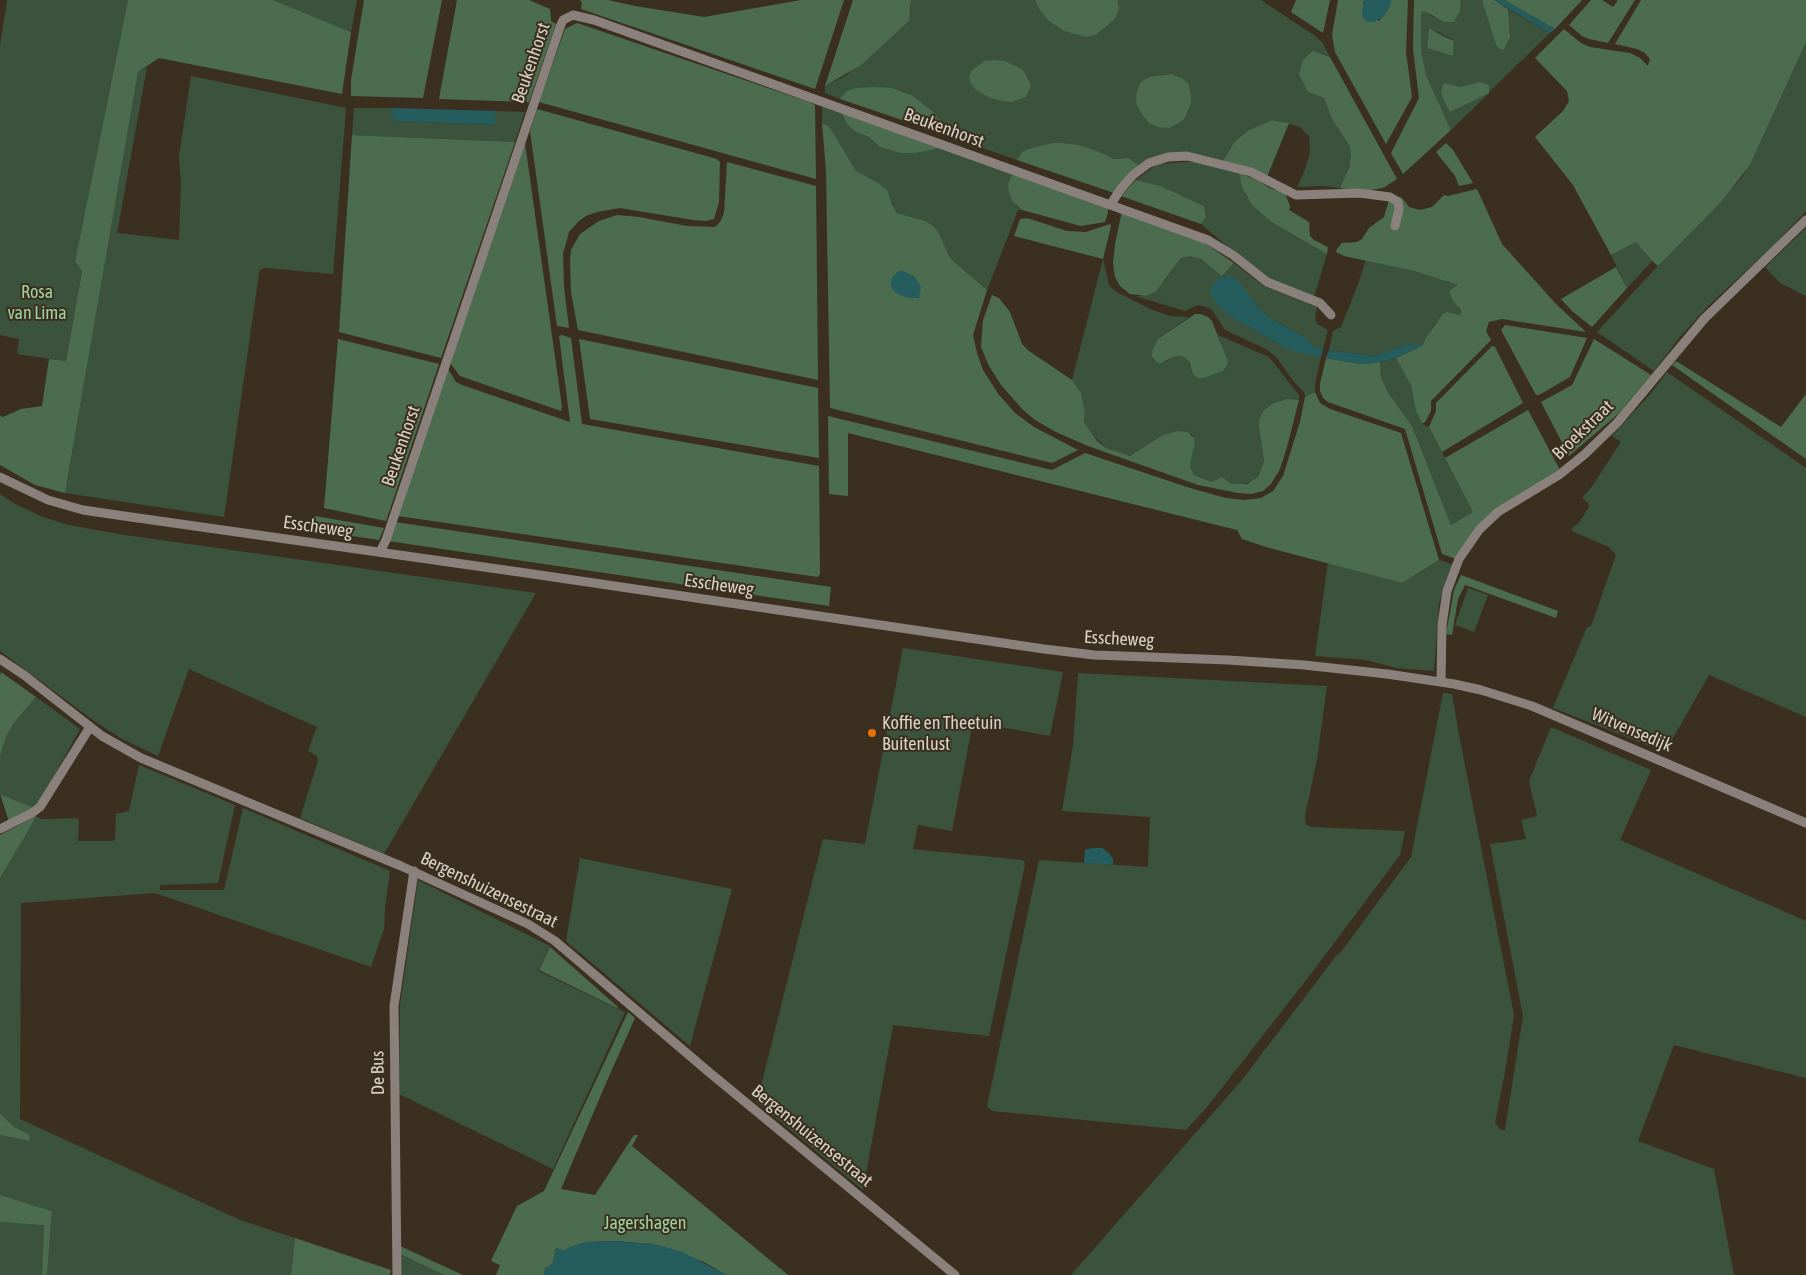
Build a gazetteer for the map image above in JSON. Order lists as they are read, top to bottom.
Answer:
{
  "streets": {
    "street": [
      "Beukenhorst",
      "Broekstraat",
      "Esscheweg",
      "Witvensedijk",
      "Bergenshuizensestraat",
      "De Bus"
    ]
  },
  "crossings": [
    ["Beukenhorst", "Esscheweg"],
    ["Broekstraat", "Esscheweg"],
    ["Broekstraat", "Witvensedijk"],
    ["Esscheweg", "Witvensedijk"],
    ["Bergenshuizensestraat", "De Bus"]
  ],
  "parks": ["Rosa van Lima", "Jagershagen"],
  "places": ["Koffie en Theetuin Buitenlust"]
}
